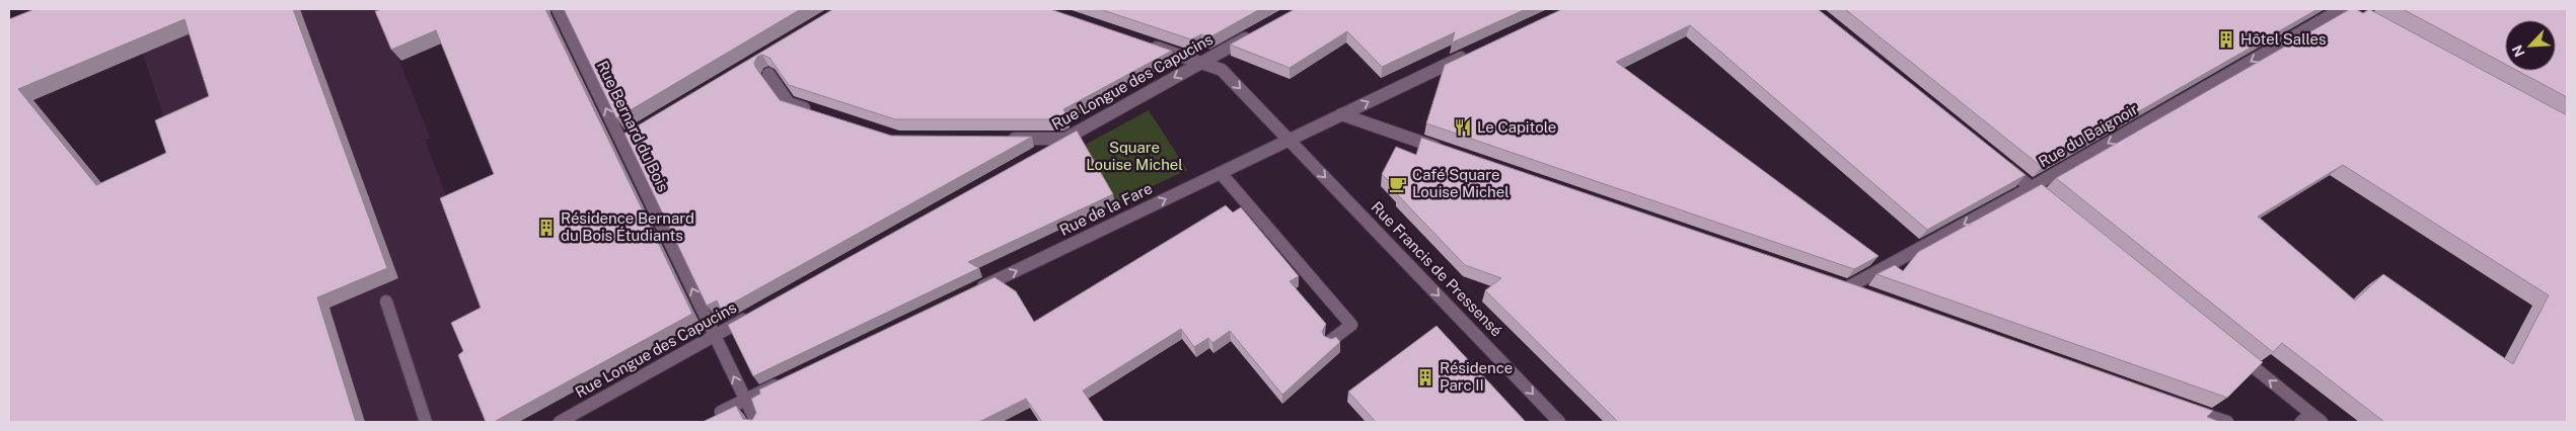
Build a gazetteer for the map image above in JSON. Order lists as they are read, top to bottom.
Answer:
{
  "streets": {
    "street": [
      "Rue Longue des Capucins",
      "Rue Bernard du Bois",
      "Rue du Baignoir",
      "Rue de la Fare",
      "Rue Francis de Pressensé"
    ]
  },
  "crossings": [
    ["Rue Longue des Capucins", "Rue Bernard du Bois"],
    ["Rue Longue des Capucins", "Rue Francis de Pressensé"],
    ["Rue de la Fare", "Rue Francis de Pressensé"]
  ],
  "one_way": [
    "Rue Bernard du Bois",
    "Rue du Baignoir",
    "Rue de la Fare",
    "Rue Francis de Pressensé"
  ],
  "parks": ["Square Louise Michel"],
  "places": {
    "building": ["Hôtel Salles", "Résidence Bernard du Bois Étudiants", "Résidence Parc II"],
    "restaurant": ["Le Capitole"],
    "cafe": ["Café Square Louise Michel"]
  },
  "north": "bottom left"
}
